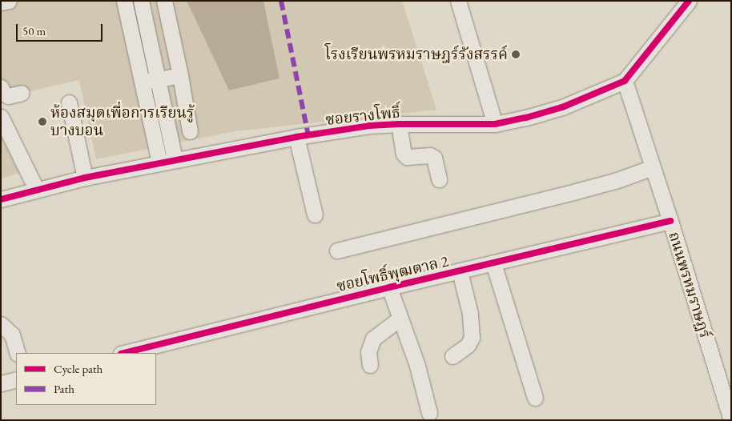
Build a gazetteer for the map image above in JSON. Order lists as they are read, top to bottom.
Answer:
{
  "streets": {
    "street": ["ซอยรางโพธิ์", "ซอยโพธิ์พุฒตาล 2", "ถนนพรหมราษฎร์"]
  },
  "crossings": [
    ["ซอยรางโพธิ์", "ถนนพรหมราษฎร์"],
    ["ซอยโพธิ์พุฒตาล 2", "ถนนพรหมราษฎร์"]
  ],
  "places": ["โรงเรียนพรหมราษฎร์รังสรรค์", "ห้องสมุดเพื่อการเรียนรู้ บางบอน"],
  "legend": ["Cycle path", "Path"],
  "scale_bar": "50 m"
}
